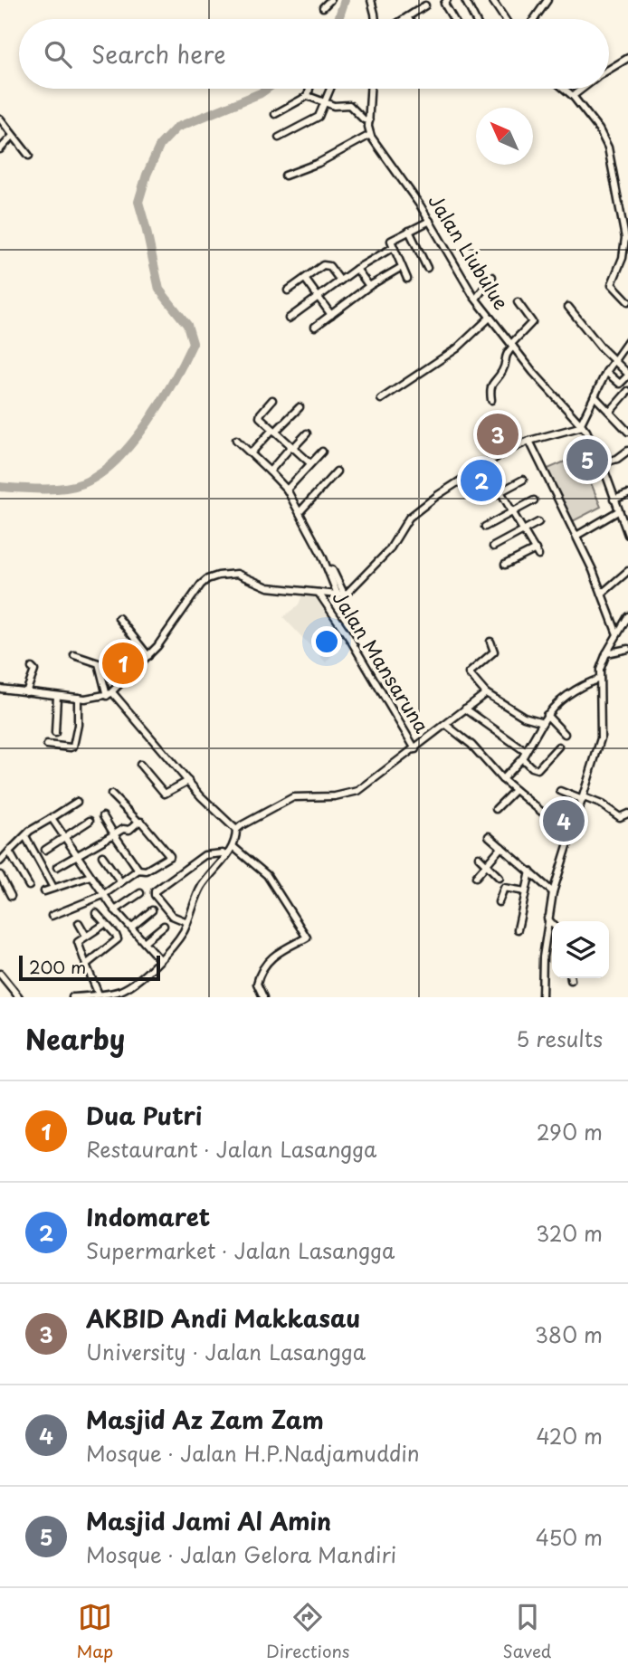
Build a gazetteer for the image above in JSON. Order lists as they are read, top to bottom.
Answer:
{
  "streets": {
    "street": ["Jalan Liubulue", "Jalan Mansaruna"]
  },
  "scale_bar": "200 m",
  "north": "top left",
  "page": {
    "search": "Search here",
    "pins": [
      "3",
      "5",
      "2",
      "1",
      "4"
    ],
    "scale": "200 m",
    "heading": ["Nearby", "5 results"],
    "list": [
      {
        "mark": "1",
        "name": "Dua Putri",
        "note": "Restaurant · Jalan Lasangga",
        "value": "290 m"
      },
      {
        "mark": "2",
        "name": "Indomaret",
        "note": "Supermarket · Jalan Lasangga",
        "value": "320 m"
      },
      {
        "mark": "3",
        "name": "AKBID Andi Makkasau",
        "note": "University · Jalan Lasangga",
        "value": "380 m"
      },
      {
        "mark": "4",
        "name": "Masjid Az Zam Zam",
        "note": "Mosque · Jalan H.P.Nadjamuddin",
        "value": "420 m"
      },
      {
        "mark": "5",
        "name": "Masjid Jami Al Amin",
        "note": "Mosque · Jalan Gelora Mandiri",
        "value": "450 m"
      }
    ],
    "nav": ["Map", "Directions", "Saved"]
  }
}
